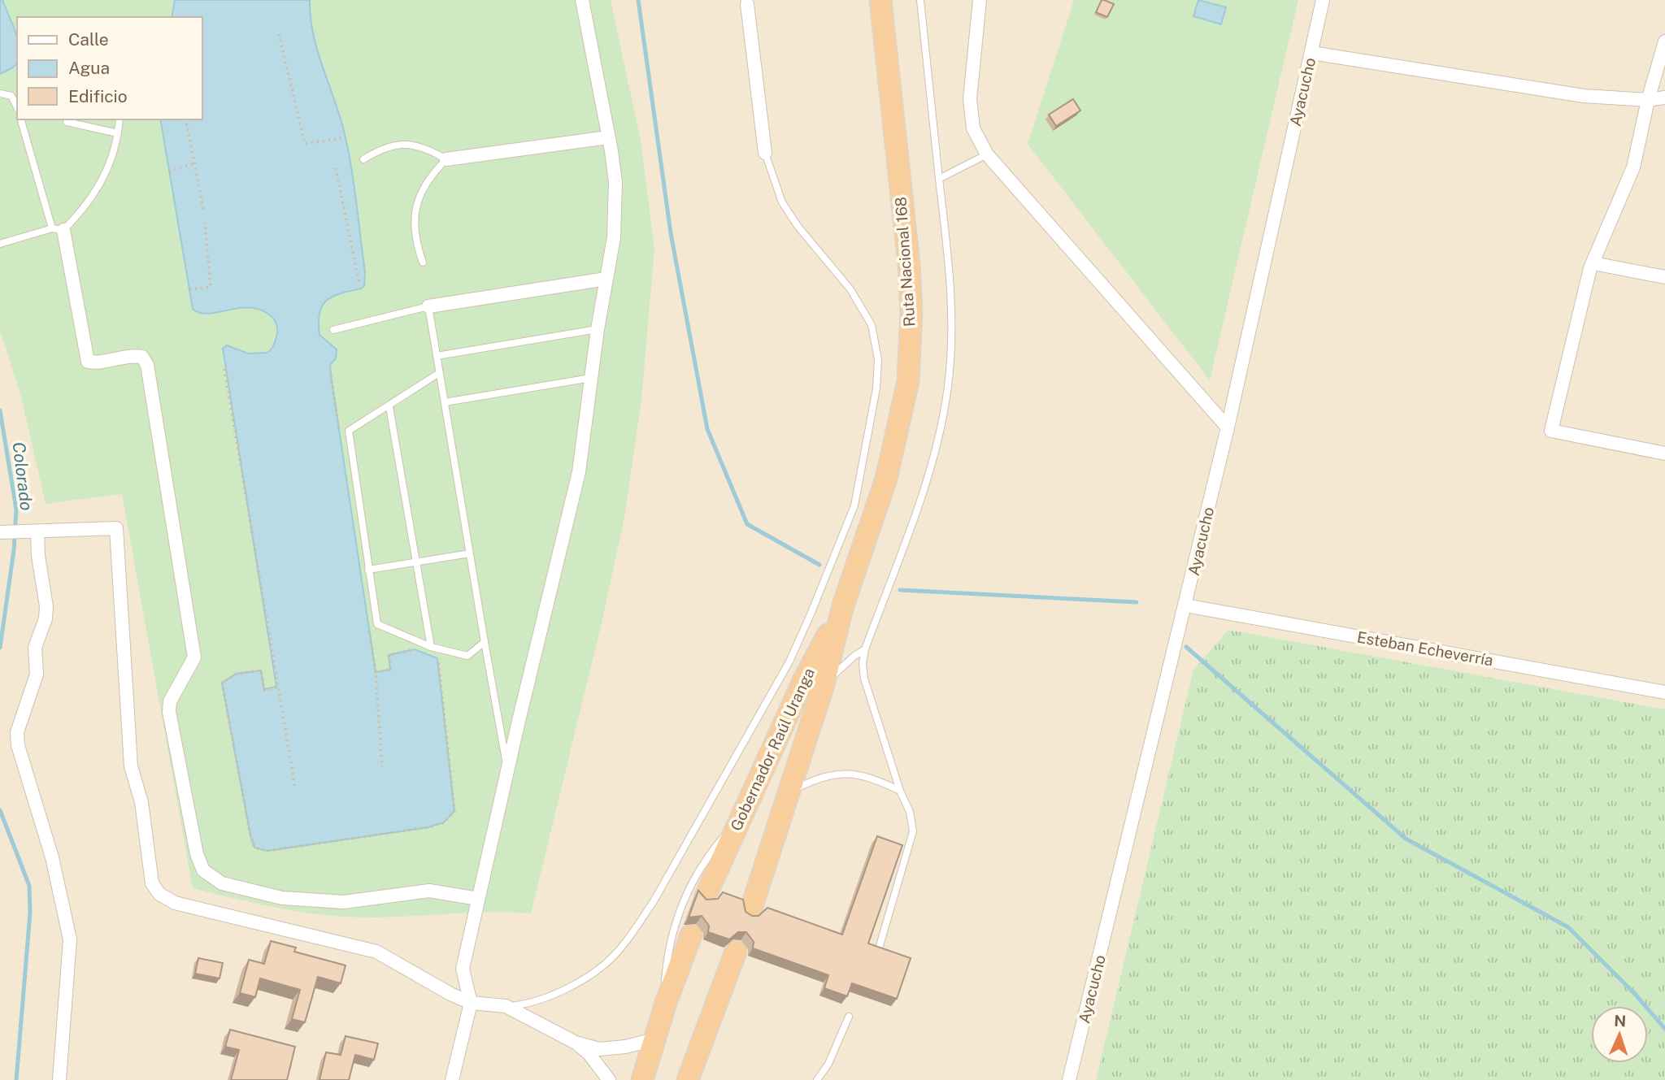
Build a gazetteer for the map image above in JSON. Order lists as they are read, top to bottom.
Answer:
{
  "streets": {
    "highway": ["Ruta Nacional 168", "Gobernador Raúl Uranga"],
    "street": ["Ayacucho", "Esteban Echeverría"]
  },
  "crossings": [
    ["Ayacucho", "Esteban Echeverría"],
    ["Ruta Nacional 168", "Gobernador Raúl Uranga"]
  ],
  "water": ["Colorado"],
  "legend": ["Calle", "Agua", "Edificio"],
  "north": "top"
}
